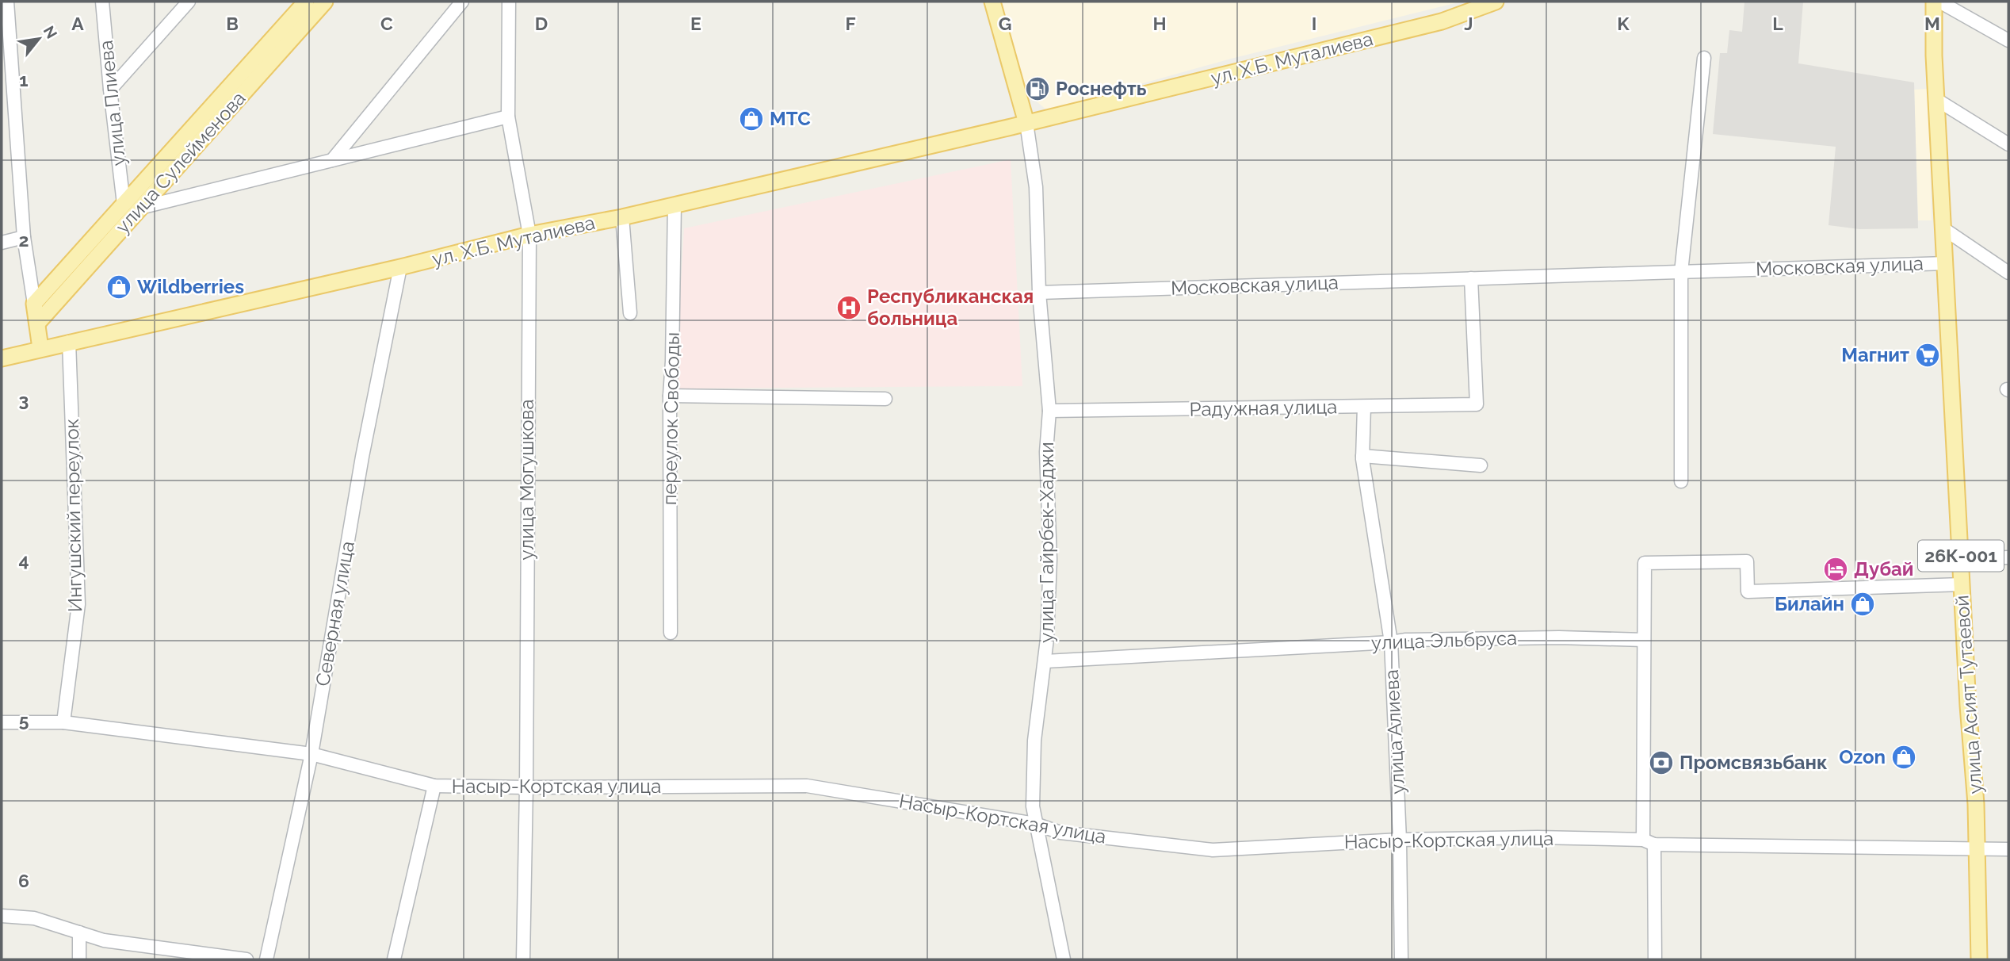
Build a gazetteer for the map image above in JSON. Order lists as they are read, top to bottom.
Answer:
{
  "streets": {
    "main road": [
      "ул. Х.Б. Муталиева",
      "улица Сулейменова",
      "Московская улица",
      "26К-001",
      "улица Асият Тутаевой"
    ],
    "street": [
      "улица Плиева",
      "Радужная улица",
      "переулок Свободы",
      "улица Могушкова",
      "Ингушский переулок",
      "улица Гайрбек-Хаджи",
      "Северная улица",
      "улица Эльбруса",
      "улица Алиева",
      "Насыр-Кортская улица"
    ]
  },
  "crossings": [
    ["ул. Х.Б. Муталиева", "переулок Свободы"],
    ["ул. Х.Б. Муталиева", "улица Могушкова"],
    ["ул. Х.Б. Муталиева", "Ингушский переулок"],
    ["ул. Х.Б. Муталиева", "улица Гайрбек-Хаджи"],
    ["ул. Х.Б. Муталиева", "Северная улица"],
    ["улица Плиева", "улица Сулейменова"],
    ["Московская улица", "Радужная улица"],
    ["Московская улица", "улица Гайрбек-Хаджи"],
    ["Московская улица", "улица Асият Тутаевой"],
    ["Радужная улица", "улица Гайрбек-Хаджи"],
    ["Радужная улица", "улица Алиева"],
    ["улица Могушкова", "Насыр-Кортская улица"],
    ["Ингушский переулок", "Насыр-Кортская улица"],
    ["улица Гайрбек-Хаджи", "улица Эльбруса"],
    ["улица Гайрбек-Хаджи", "Насыр-Кортская улица"],
    ["Северная улица", "Насыр-Кортская улица"],
    ["улица Эльбруса", "улица Алиева"],
    ["улица Асият Тутаевой", "Насыр-Кортская улица"],
    ["улица Алиева", "Насыр-Кортская улица"]
  ],
  "places": {
    "fuel station": ["Роснефть"],
    "shop": [
      "МТС",
      "Wildberries",
      "Билайн",
      "Ozon"
    ],
    "hospital": ["Республиканская больница"],
    "supermarket": ["Магнит"],
    "hotel": ["Дубай"],
    "bank": ["Промсвязьбанк"]
  },
  "north": "top right",
  "grid": {
    "columns": [
      "A",
      "B",
      "C",
      "D",
      "E",
      "F",
      "G",
      "H",
      "I",
      "J",
      "K",
      "L",
      "M"
    ],
    "rows": [
      "1",
      "2",
      "3",
      "4",
      "5",
      "6"
    ]
  }
}
